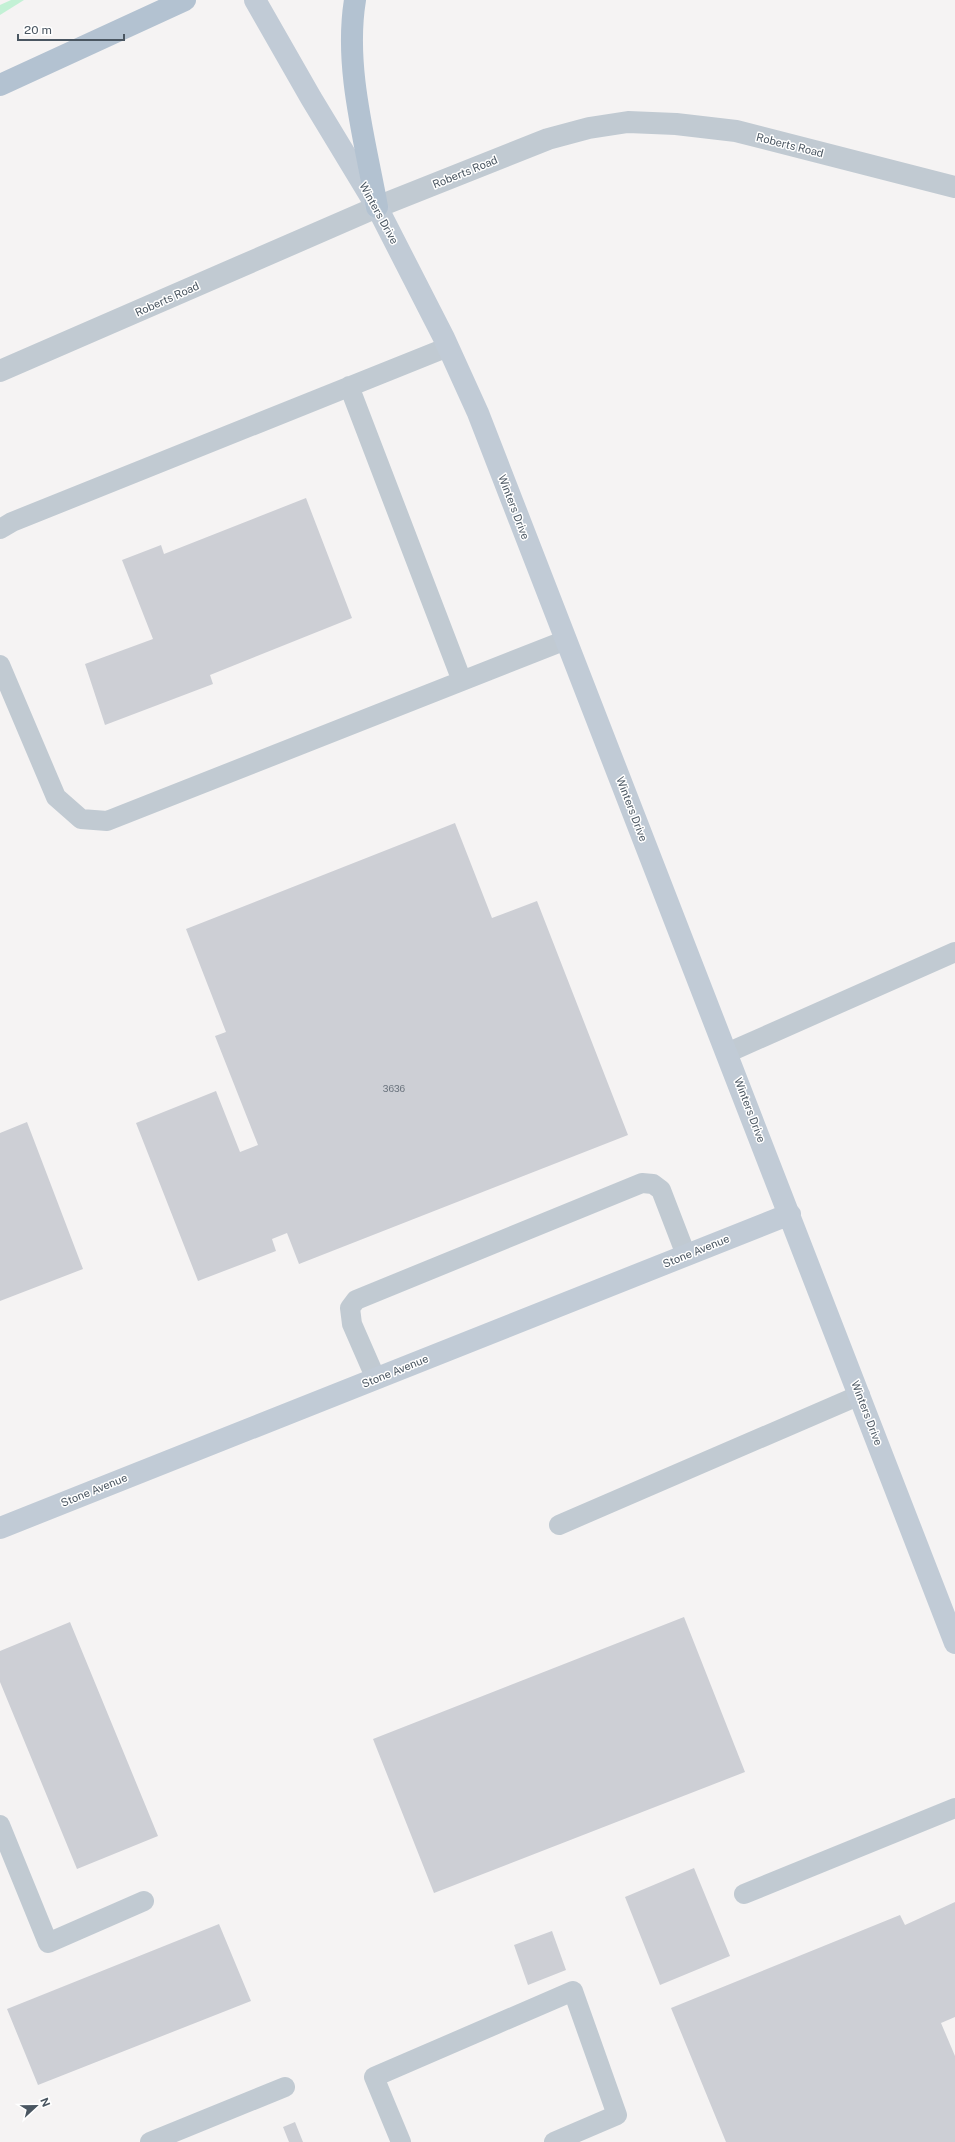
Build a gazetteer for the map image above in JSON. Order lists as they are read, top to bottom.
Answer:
{
  "streets": {
    "street": ["Roberts Road", "Winters Drive", "Stone Avenue"]
  },
  "crossings": [
    ["Roberts Road", "Winters Drive"],
    ["Winters Drive", "Stone Avenue"]
  ],
  "house_numbers": ["3636"],
  "scale_bar": "20 m",
  "north": "right"
}
